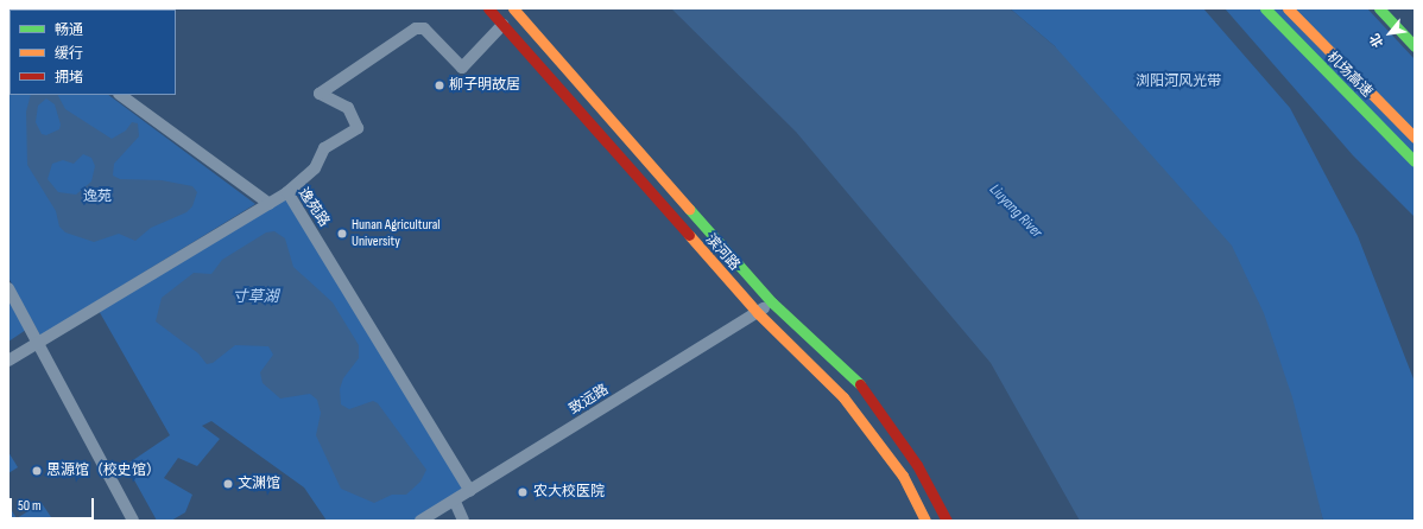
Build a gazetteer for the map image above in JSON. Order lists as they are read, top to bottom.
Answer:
{
  "streets": {
    "main road": ["机场高速", "滨河路"],
    "street": ["逸苑路", "致远路"]
  },
  "crossings": [
    ["逸苑路", "致远路"],
    ["滨河路", "致远路"]
  ],
  "water": ["Liuyang River", "寸草湖"],
  "parks": ["浏阳河风光带", "逸苑"],
  "places": [
    "柳子明故居",
    "Hunan Agricultural University",
    "思源馆（校史馆）",
    "文渊馆",
    "农大校医院"
  ],
  "legend": ["畅通", "缓行", "拥堵"],
  "scale_bar": "50 m",
  "north": "bottom left"
}
